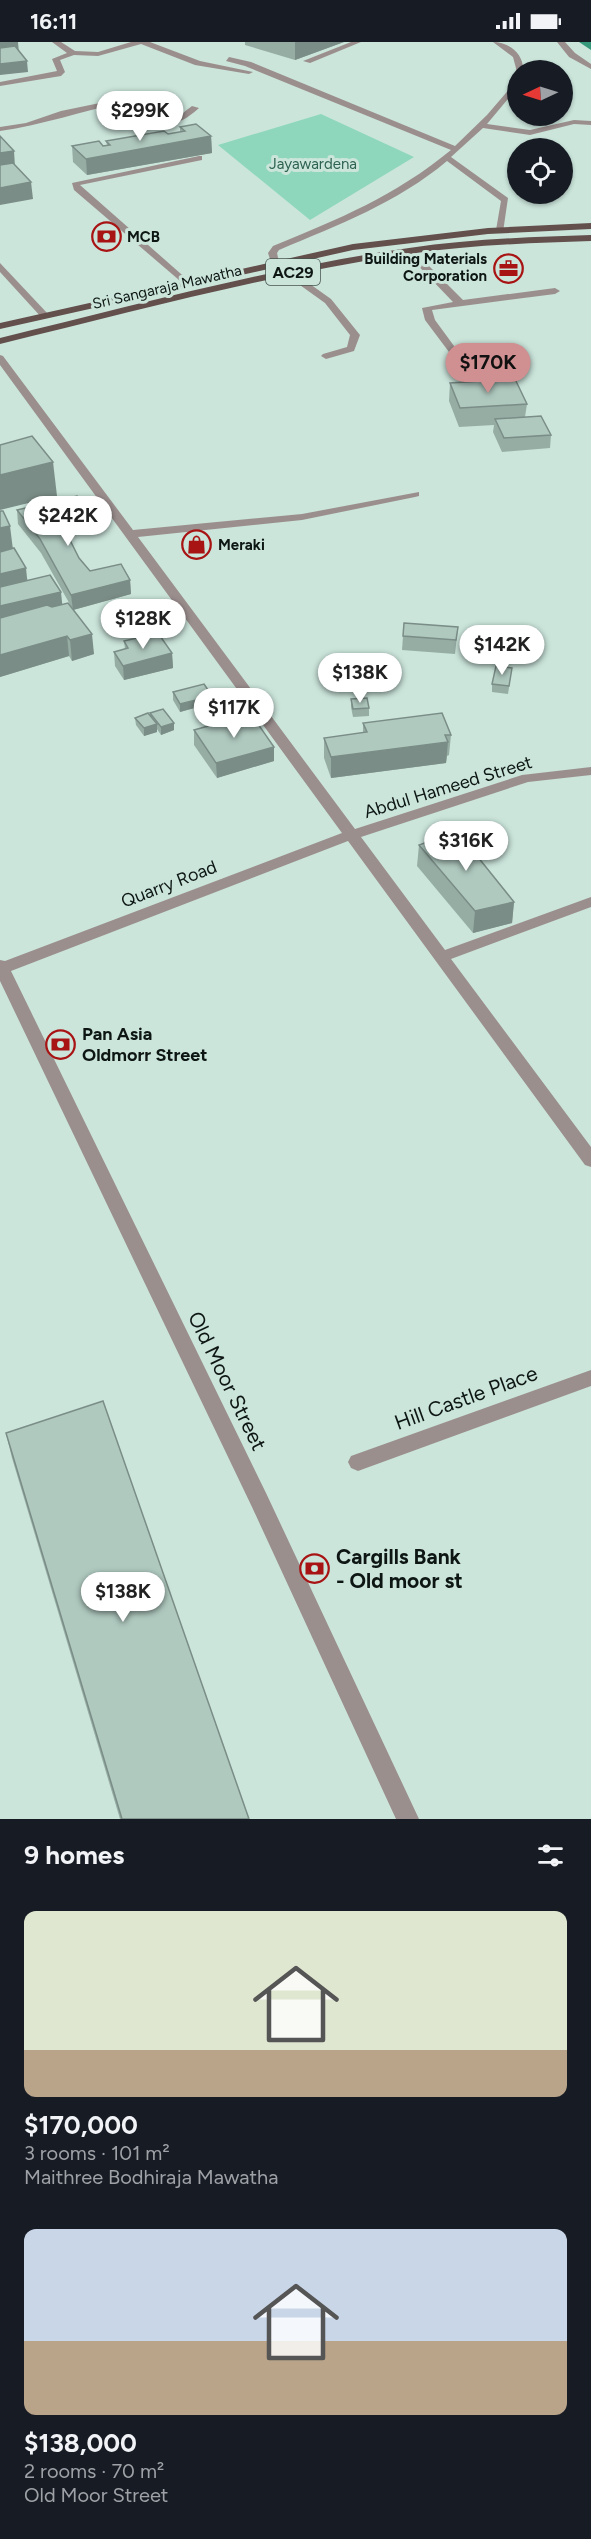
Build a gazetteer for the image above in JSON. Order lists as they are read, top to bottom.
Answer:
{
  "streets": {
    "main road": ["AC29", "Sri Sangaraja Mawatha"],
    "street": [
      "Abdul Hameed Street",
      "Quarry Road",
      "Old Moor Street",
      "Hill Castle Place"
    ]
  },
  "crossings": [
    ["Abdul Hameed Street", "Quarry Road"],
    ["Quarry Road", "Old Moor Street"]
  ],
  "parks": ["Jayawardena"],
  "places": {
    "bank": ["MCB", "Pan Asia Oldmorr Street", "Cargills Bank - Old moor st"],
    "office": ["Building Materials Corporation"],
    "shop": ["Meraki"]
  },
  "north": "left",
  "page": {
    "status": "16:11",
    "price": [
      "$299K",
      "$170K",
      "$242K",
      "$128K",
      "$142K",
      "$138K",
      "$117K",
      "$316K",
      "$138K"
    ],
    "heading": "9 homes",
    "list": [
      {
        "name": "$170,000",
        "note": "3 rooms · 101 m² · Maithree Bodhiraja Mawatha"
      },
      {
        "name": "$138,000",
        "note": "2 rooms · 70 m² · Old Moor Street"
      }
    ]
  }
}
